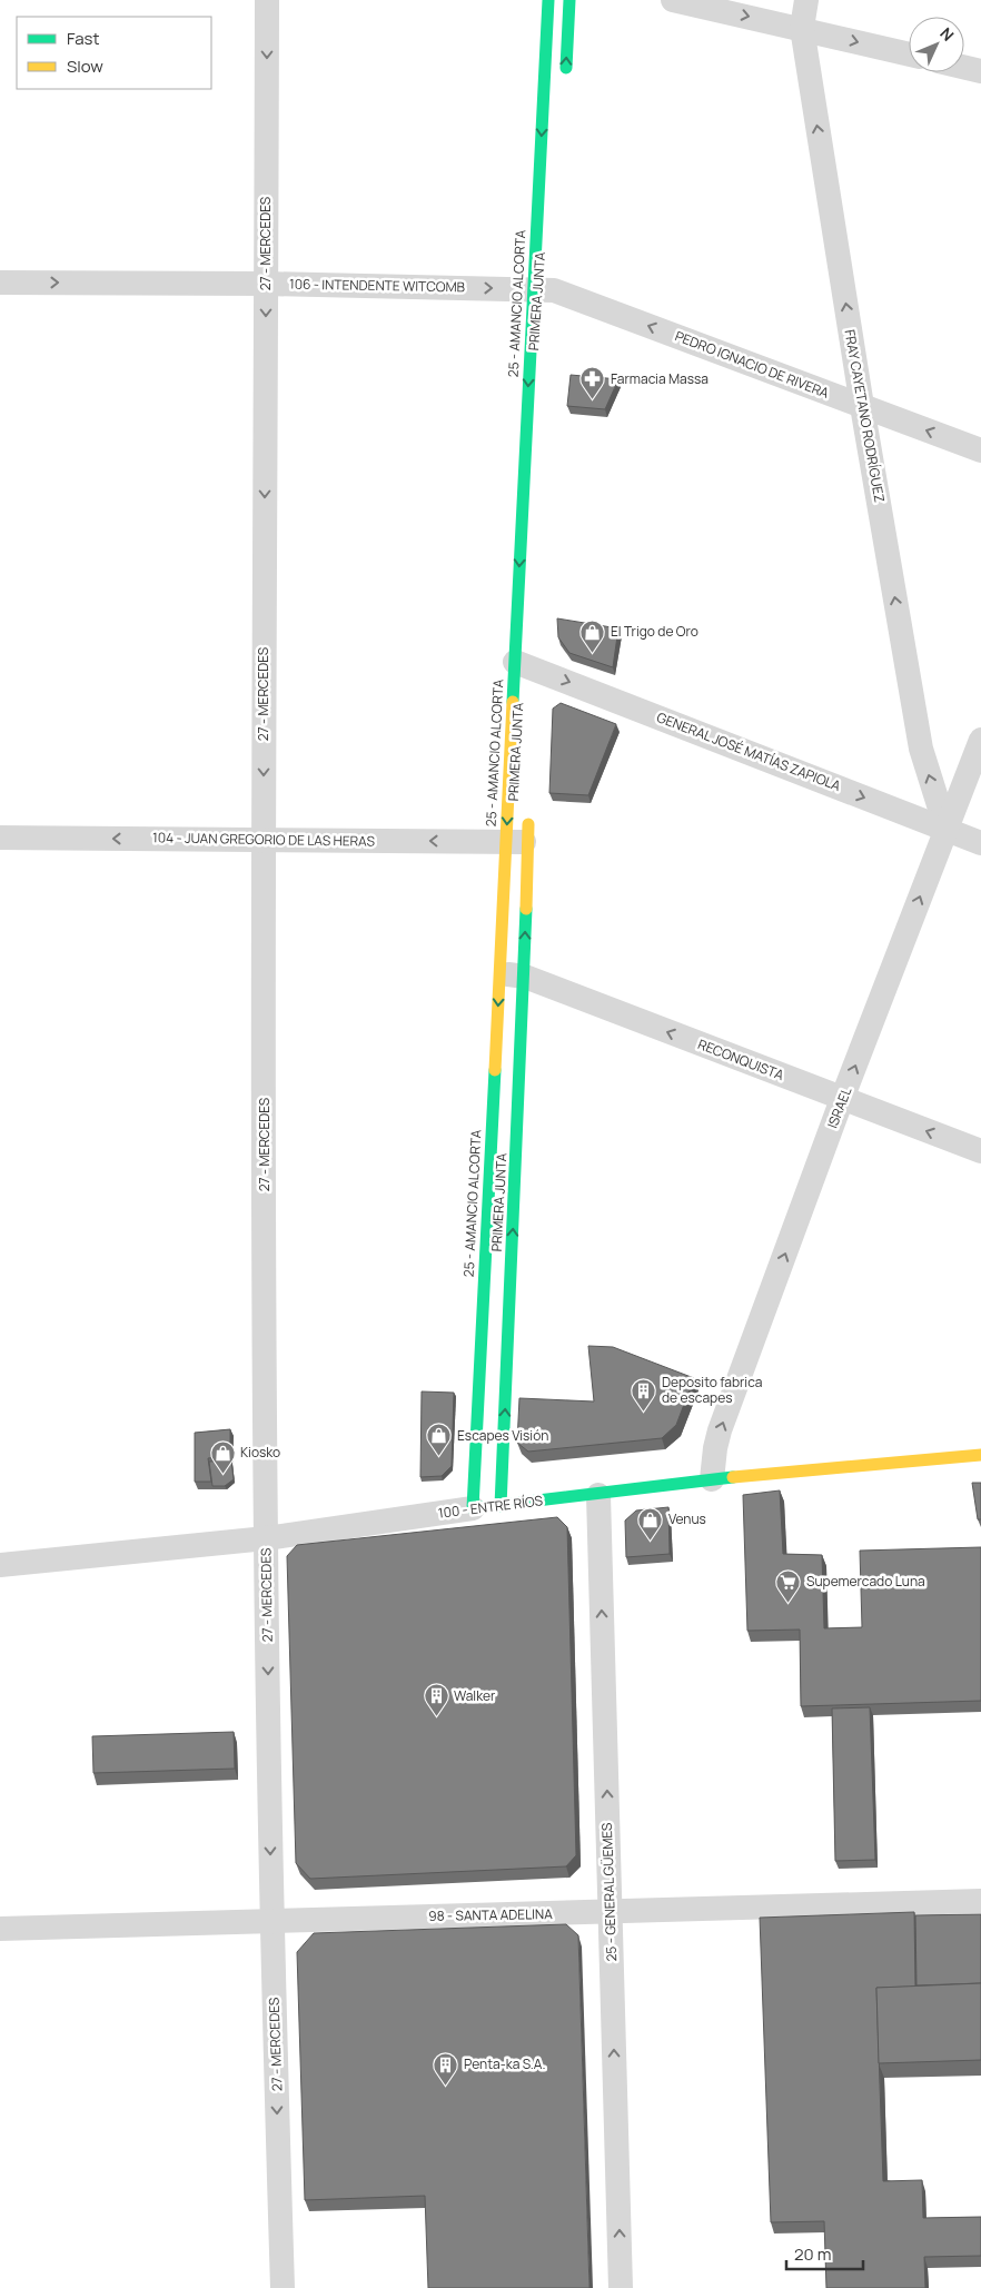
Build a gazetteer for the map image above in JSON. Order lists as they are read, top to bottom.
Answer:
{
  "streets": {
    "main road": ["PRIMERA JUNTA", "25 - AMANCIO ALCORTA", "100 - ENTRE RÍOS"],
    "street": [
      "27 - MERCEDES",
      "106 - INTENDENTE WITCOMB",
      "PEDRO IGNACIO DE RIVERA",
      "FRAY CAYETANO RODRÍGUEZ",
      "GENERAL JOSÉ MATÍAS ZAPIOLA",
      "104 - JUAN GREGORIO DE LAS HERAS",
      "RECONQUISTA",
      "ISRAEL",
      "25 - GENERAL GÜEMES",
      "98 - SANTA ADELINA"
    ]
  },
  "crossings": [
    ["27 - MERCEDES", "106 - INTENDENTE WITCOMB"],
    ["27 - MERCEDES", "104 - JUAN GREGORIO DE LAS HERAS"],
    ["27 - MERCEDES", "100 - ENTRE RÍOS"],
    ["27 - MERCEDES", "98 - SANTA ADELINA"],
    ["106 - INTENDENTE WITCOMB", "25 - AMANCIO ALCORTA"],
    ["106 - INTENDENTE WITCOMB", "PEDRO IGNACIO DE RIVERA"],
    ["PRIMERA JUNTA", "25 - AMANCIO ALCORTA"],
    ["PRIMERA JUNTA", "104 - JUAN GREGORIO DE LAS HERAS"],
    ["PRIMERA JUNTA", "RECONQUISTA"],
    ["PRIMERA JUNTA", "100 - ENTRE RÍOS"],
    ["25 - AMANCIO ALCORTA", "PEDRO IGNACIO DE RIVERA"],
    ["25 - AMANCIO ALCORTA", "GENERAL JOSÉ MATÍAS ZAPIOLA"],
    ["25 - AMANCIO ALCORTA", "104 - JUAN GREGORIO DE LAS HERAS"],
    ["25 - AMANCIO ALCORTA", "RECONQUISTA"],
    ["25 - AMANCIO ALCORTA", "100 - ENTRE RÍOS"],
    ["PEDRO IGNACIO DE RIVERA", "FRAY CAYETANO RODRÍGUEZ"],
    ["FRAY CAYETANO RODRÍGUEZ", "GENERAL JOSÉ MATÍAS ZAPIOLA"],
    ["FRAY CAYETANO RODRÍGUEZ", "ISRAEL"],
    ["GENERAL JOSÉ MATÍAS ZAPIOLA", "ISRAEL"],
    ["RECONQUISTA", "ISRAEL"],
    ["ISRAEL", "100 - ENTRE RÍOS"],
    ["100 - ENTRE RÍOS", "25 - GENERAL GÜEMES"],
    ["25 - GENERAL GÜEMES", "98 - SANTA ADELINA"]
  ],
  "one_way": [
    "27 - MERCEDES",
    "106 - INTENDENTE WITCOMB",
    "PRIMERA JUNTA",
    "25 - AMANCIO ALCORTA",
    "PEDRO IGNACIO DE RIVERA",
    "FRAY CAYETANO RODRÍGUEZ",
    "GENERAL JOSÉ MATÍAS ZAPIOLA",
    "104 - JUAN GREGORIO DE LAS HERAS",
    "RECONQUISTA",
    "ISRAEL",
    "25 - GENERAL GÜEMES"
  ],
  "places": {
    "pharmacy": ["Farmacia Massa"],
    "shop": [
      "El Trigo de Oro",
      "Escapes Visión",
      "Kiosko",
      "Venus"
    ],
    "building": ["Deposito fabrica de escapes", "Walker", "Penta-ka S.A."],
    "supermarket": ["Supemercado Luna"]
  },
  "legend": ["Fast", "Slow"],
  "scale_bar": "20 m",
  "north": "top right"
}
